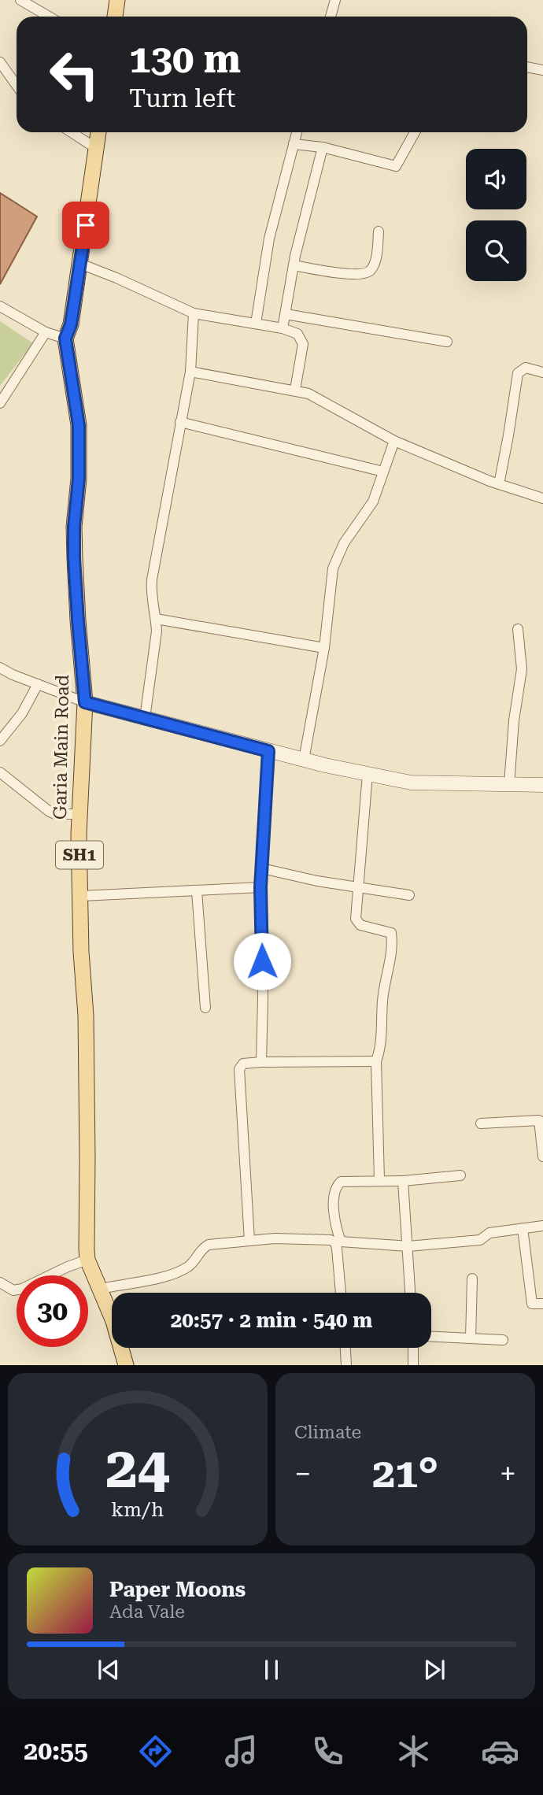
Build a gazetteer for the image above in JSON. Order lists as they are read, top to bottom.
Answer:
{
  "streets": {
    "main road": ["Garia Main Road", "SH1"]
  },
  "page": {
    "turn": ["130 m", "Turn left"],
    "limit": "30",
    "trip": "20:57 · 2 min · 540 m",
    "tile": "Climate",
    "heat": ["−", "21°", "+"],
    "song": ["Paper Moons", "Ada Vale"],
    "tabs": "20:55",
    "gauge": ["24", "km/h"]
  }
}
